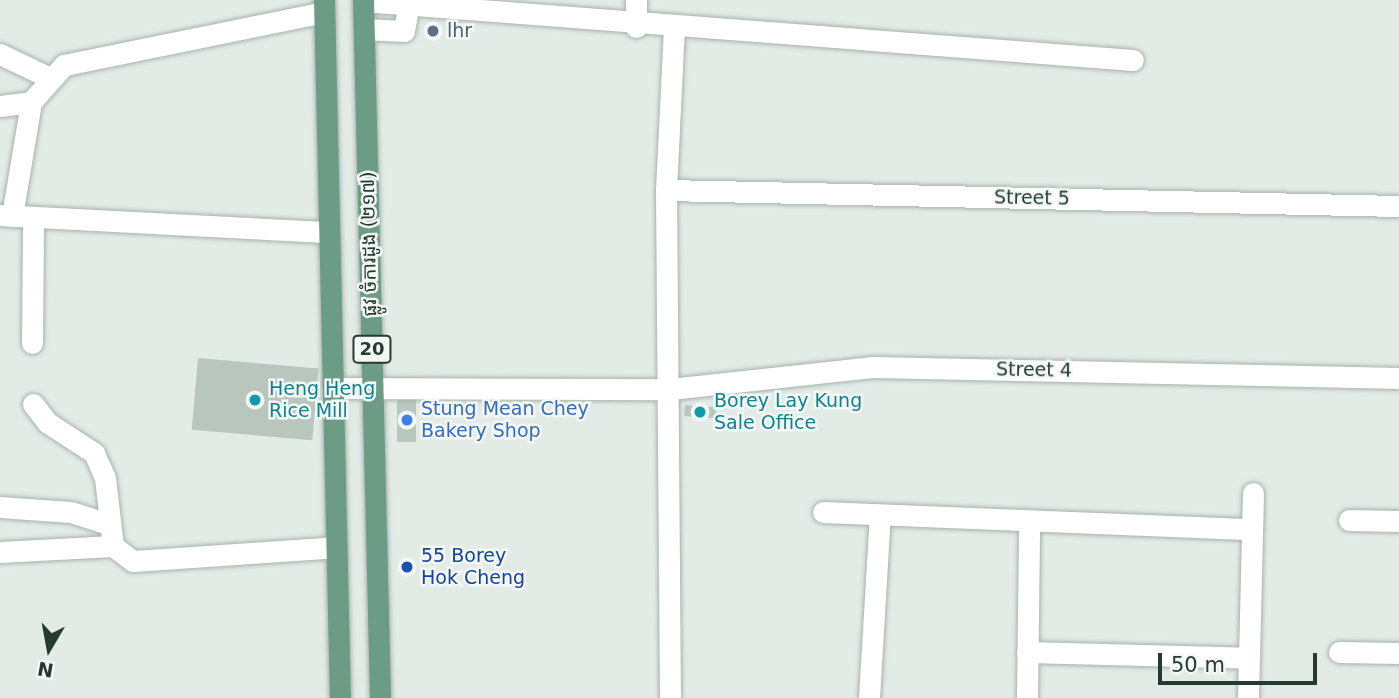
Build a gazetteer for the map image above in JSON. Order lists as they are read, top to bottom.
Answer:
{
  "streets": {
    "main road": ["ផ្លូវ ចំការដូង (២១៧)", "20"],
    "street": ["Street 5", "Street 4"]
  },
  "crossings": [
    ["ផ្លូវ ចំការដូង (២១៧)", "Street 4"]
  ],
  "places": [
    "lhr",
    "Heng Heng Rice Mill",
    "Borey Lay Kung Sale Office",
    "Stung Mean Chey Bakery Shop",
    "55 Borey Hok Cheng"
  ],
  "scale_bar": "50 m",
  "north": "bottom"
}
